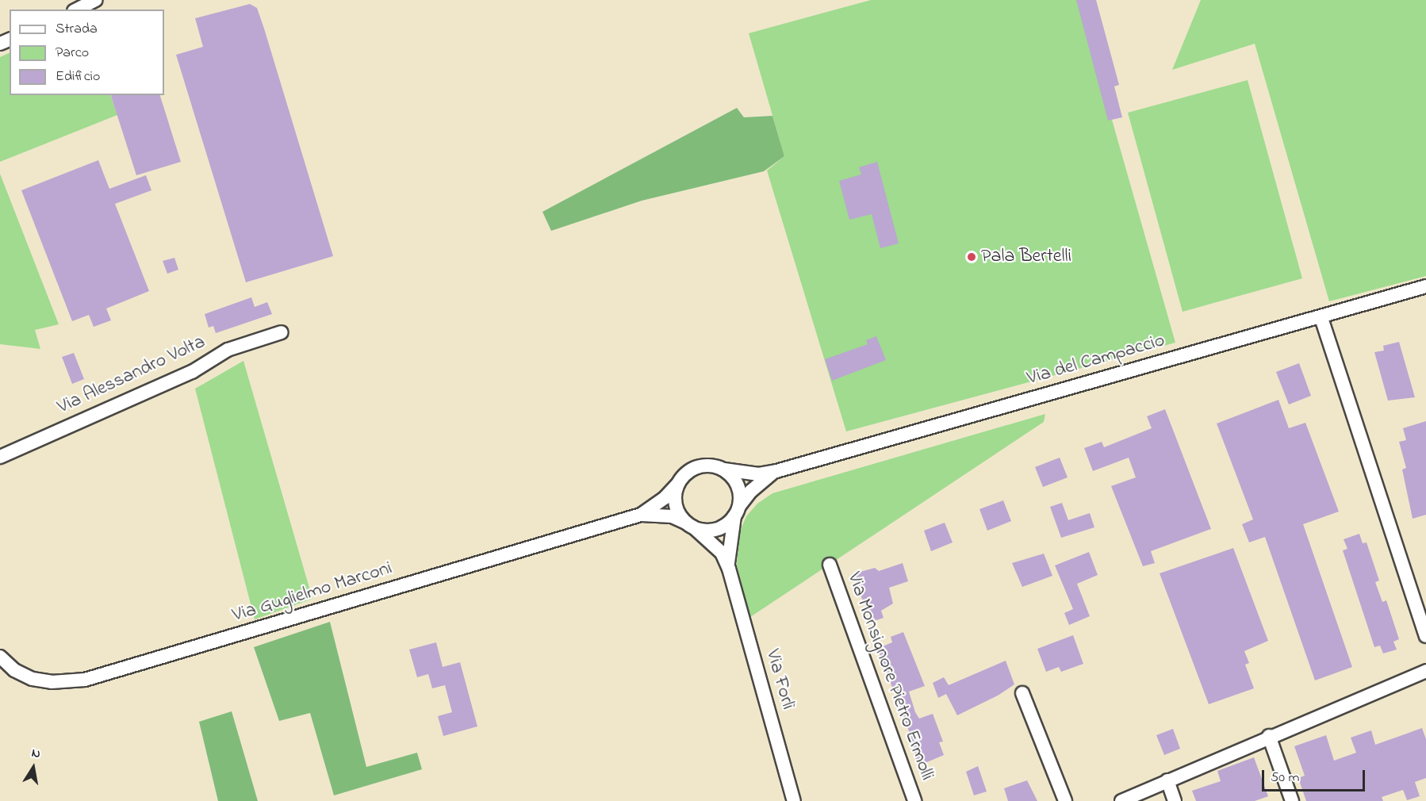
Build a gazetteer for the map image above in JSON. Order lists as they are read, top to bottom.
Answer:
{
  "streets": {
    "street": [
      "Via del Campaccio",
      "Via Alessandro Volta",
      "Via Guglielmo Marconi",
      "Via Monsignore Pietro Ermolli",
      "Via Forlì"
    ]
  },
  "crossings": [
    ["Via del Campaccio", "Via Guglielmo Marconi"],
    ["Via del Campaccio", "Via Forlì"],
    ["Via Guglielmo Marconi", "Via Forlì"]
  ],
  "places": ["Pala Bertelli"],
  "legend": ["Strada", "Parco", "Edificio"],
  "scale_bar": "50 m",
  "north": "top"
}
